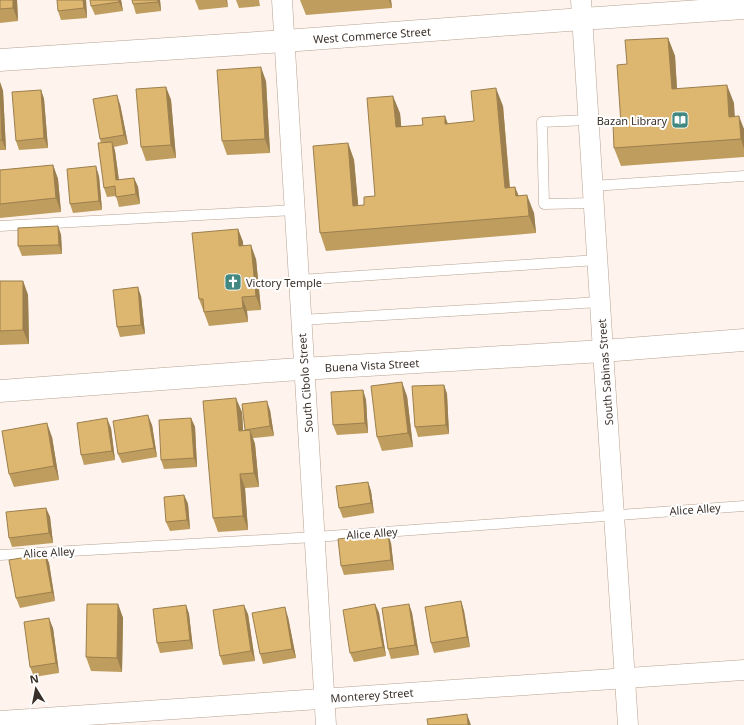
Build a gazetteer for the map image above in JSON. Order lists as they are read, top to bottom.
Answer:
{
  "streets": {
    "main road": ["West Commerce Street", "Buena Vista Street"],
    "street": ["South Sabinas Street", "South Cibolo Street", "Monterey Street"],
    "lane": ["Alice Alley"]
  },
  "crossings": [
    ["West Commerce Street", "South Sabinas Street"],
    ["West Commerce Street", "South Cibolo Street"],
    ["Buena Vista Street", "South Sabinas Street"],
    ["Buena Vista Street", "South Cibolo Street"],
    ["South Sabinas Street", "Alice Alley"],
    ["South Sabinas Street", "Monterey Street"],
    ["South Cibolo Street", "Alice Alley"],
    ["South Cibolo Street", "Monterey Street"]
  ],
  "places": {
    "library": ["Bazan Library"],
    "church": ["Victory Temple"]
  },
  "north": "top"
}
